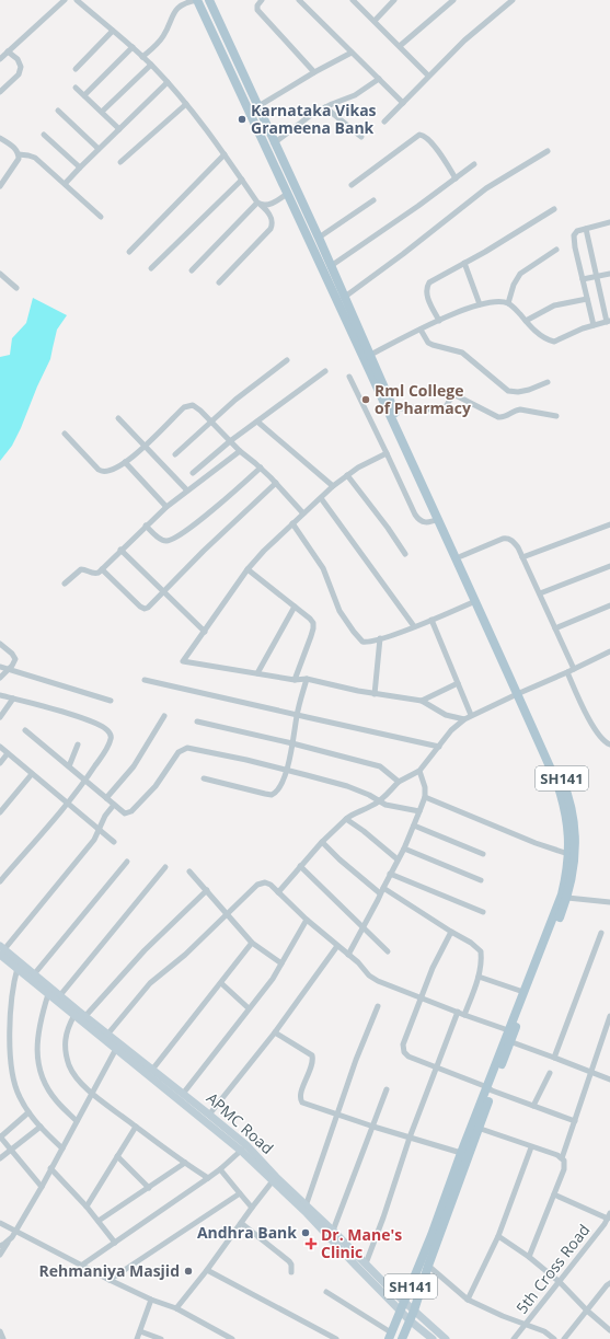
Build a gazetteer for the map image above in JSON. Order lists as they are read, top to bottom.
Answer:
{
  "streets": {
    "main road": ["SH141"],
    "street": ["APMC Road", "5th Cross Road"]
  },
  "crossings": [
    ["SH141", "APMC Road"]
  ],
  "places": {
    "other": [
      "Karnataka Vikas Grameena Bank",
      "Rml College of Pharmacy",
      "Andhra Bank",
      "Rehmaniya Masjid"
    ],
    "health": ["Dr. Mane's Clinic"]
  }
}
